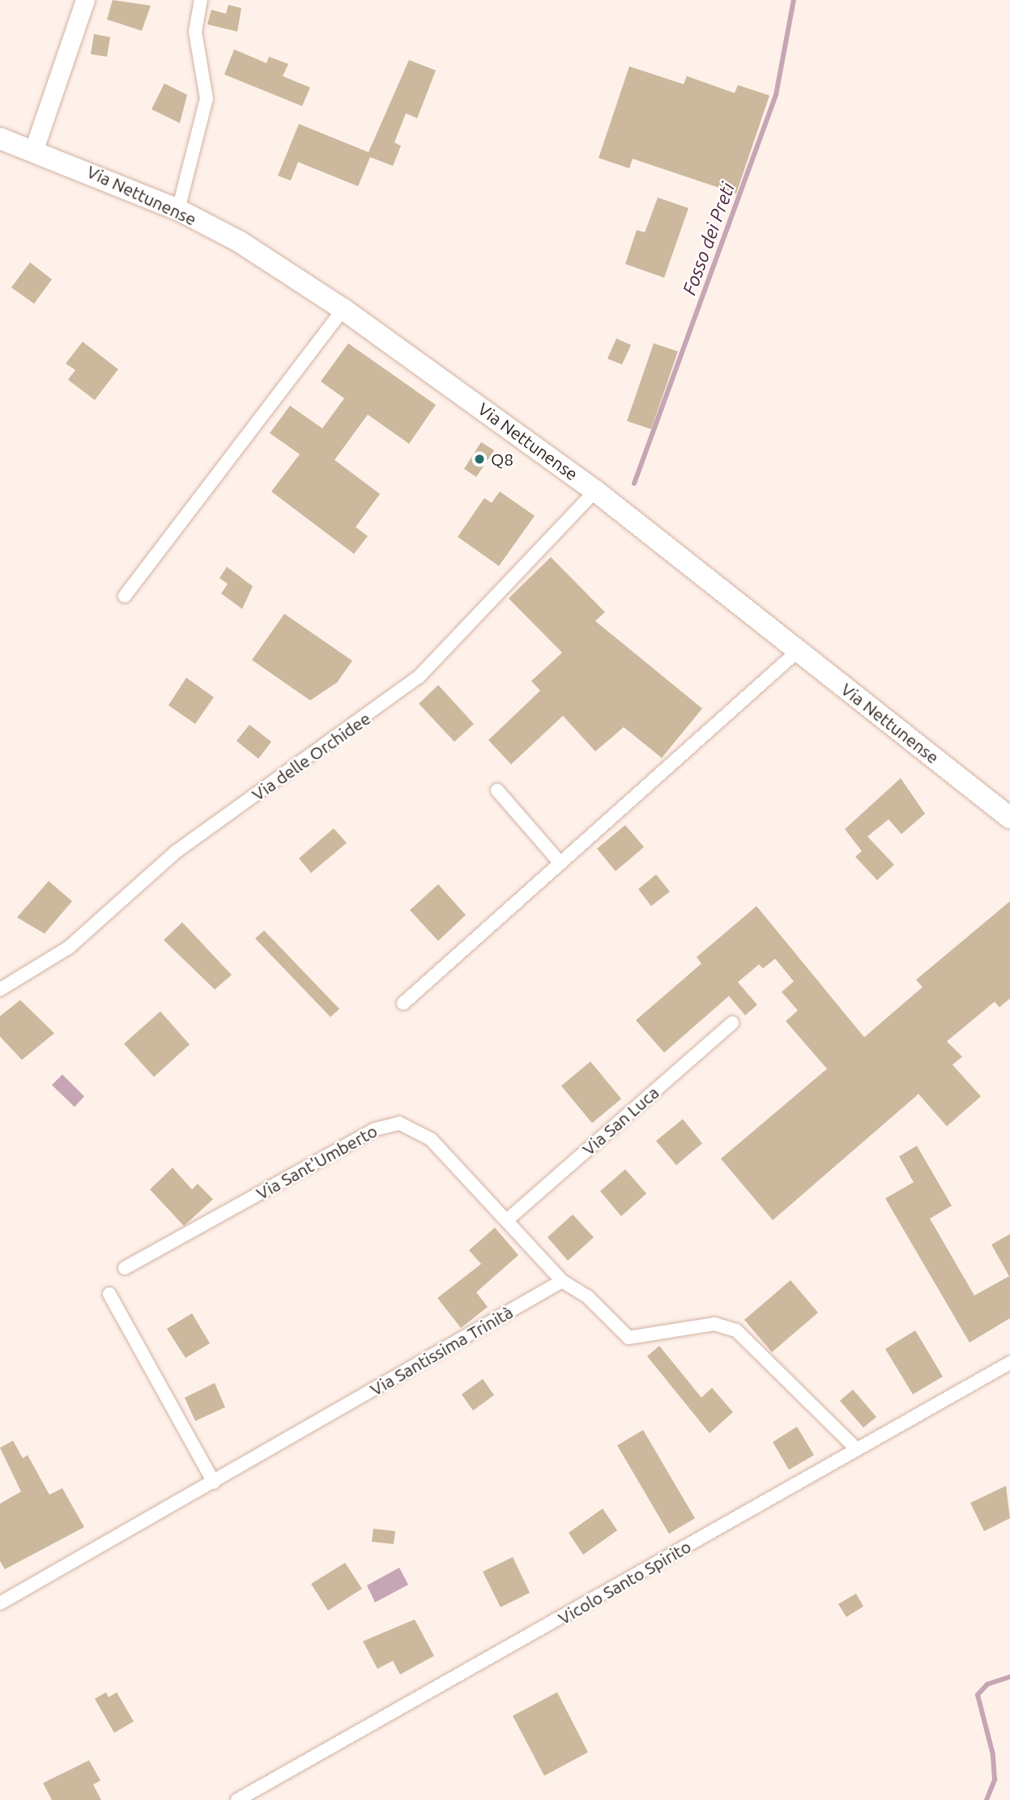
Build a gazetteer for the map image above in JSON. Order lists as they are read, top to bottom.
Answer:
{
  "streets": {
    "main road": ["Via Nettunense"],
    "street": [
      "Via delle Orchidee",
      "Via San Luca",
      "Via Sant'Umberto",
      "Via Santissima Trinità",
      "Vicolo Santo Spirito"
    ]
  },
  "crossings": [
    ["Via Nettunense", "Via delle Orchidee"],
    ["Via San Luca", "Via Sant'Umberto"],
    ["Via Sant'Umberto", "Via Santissima Trinità"]
  ],
  "water": ["Fosso dei Preti"],
  "places": ["Q8"]
}
